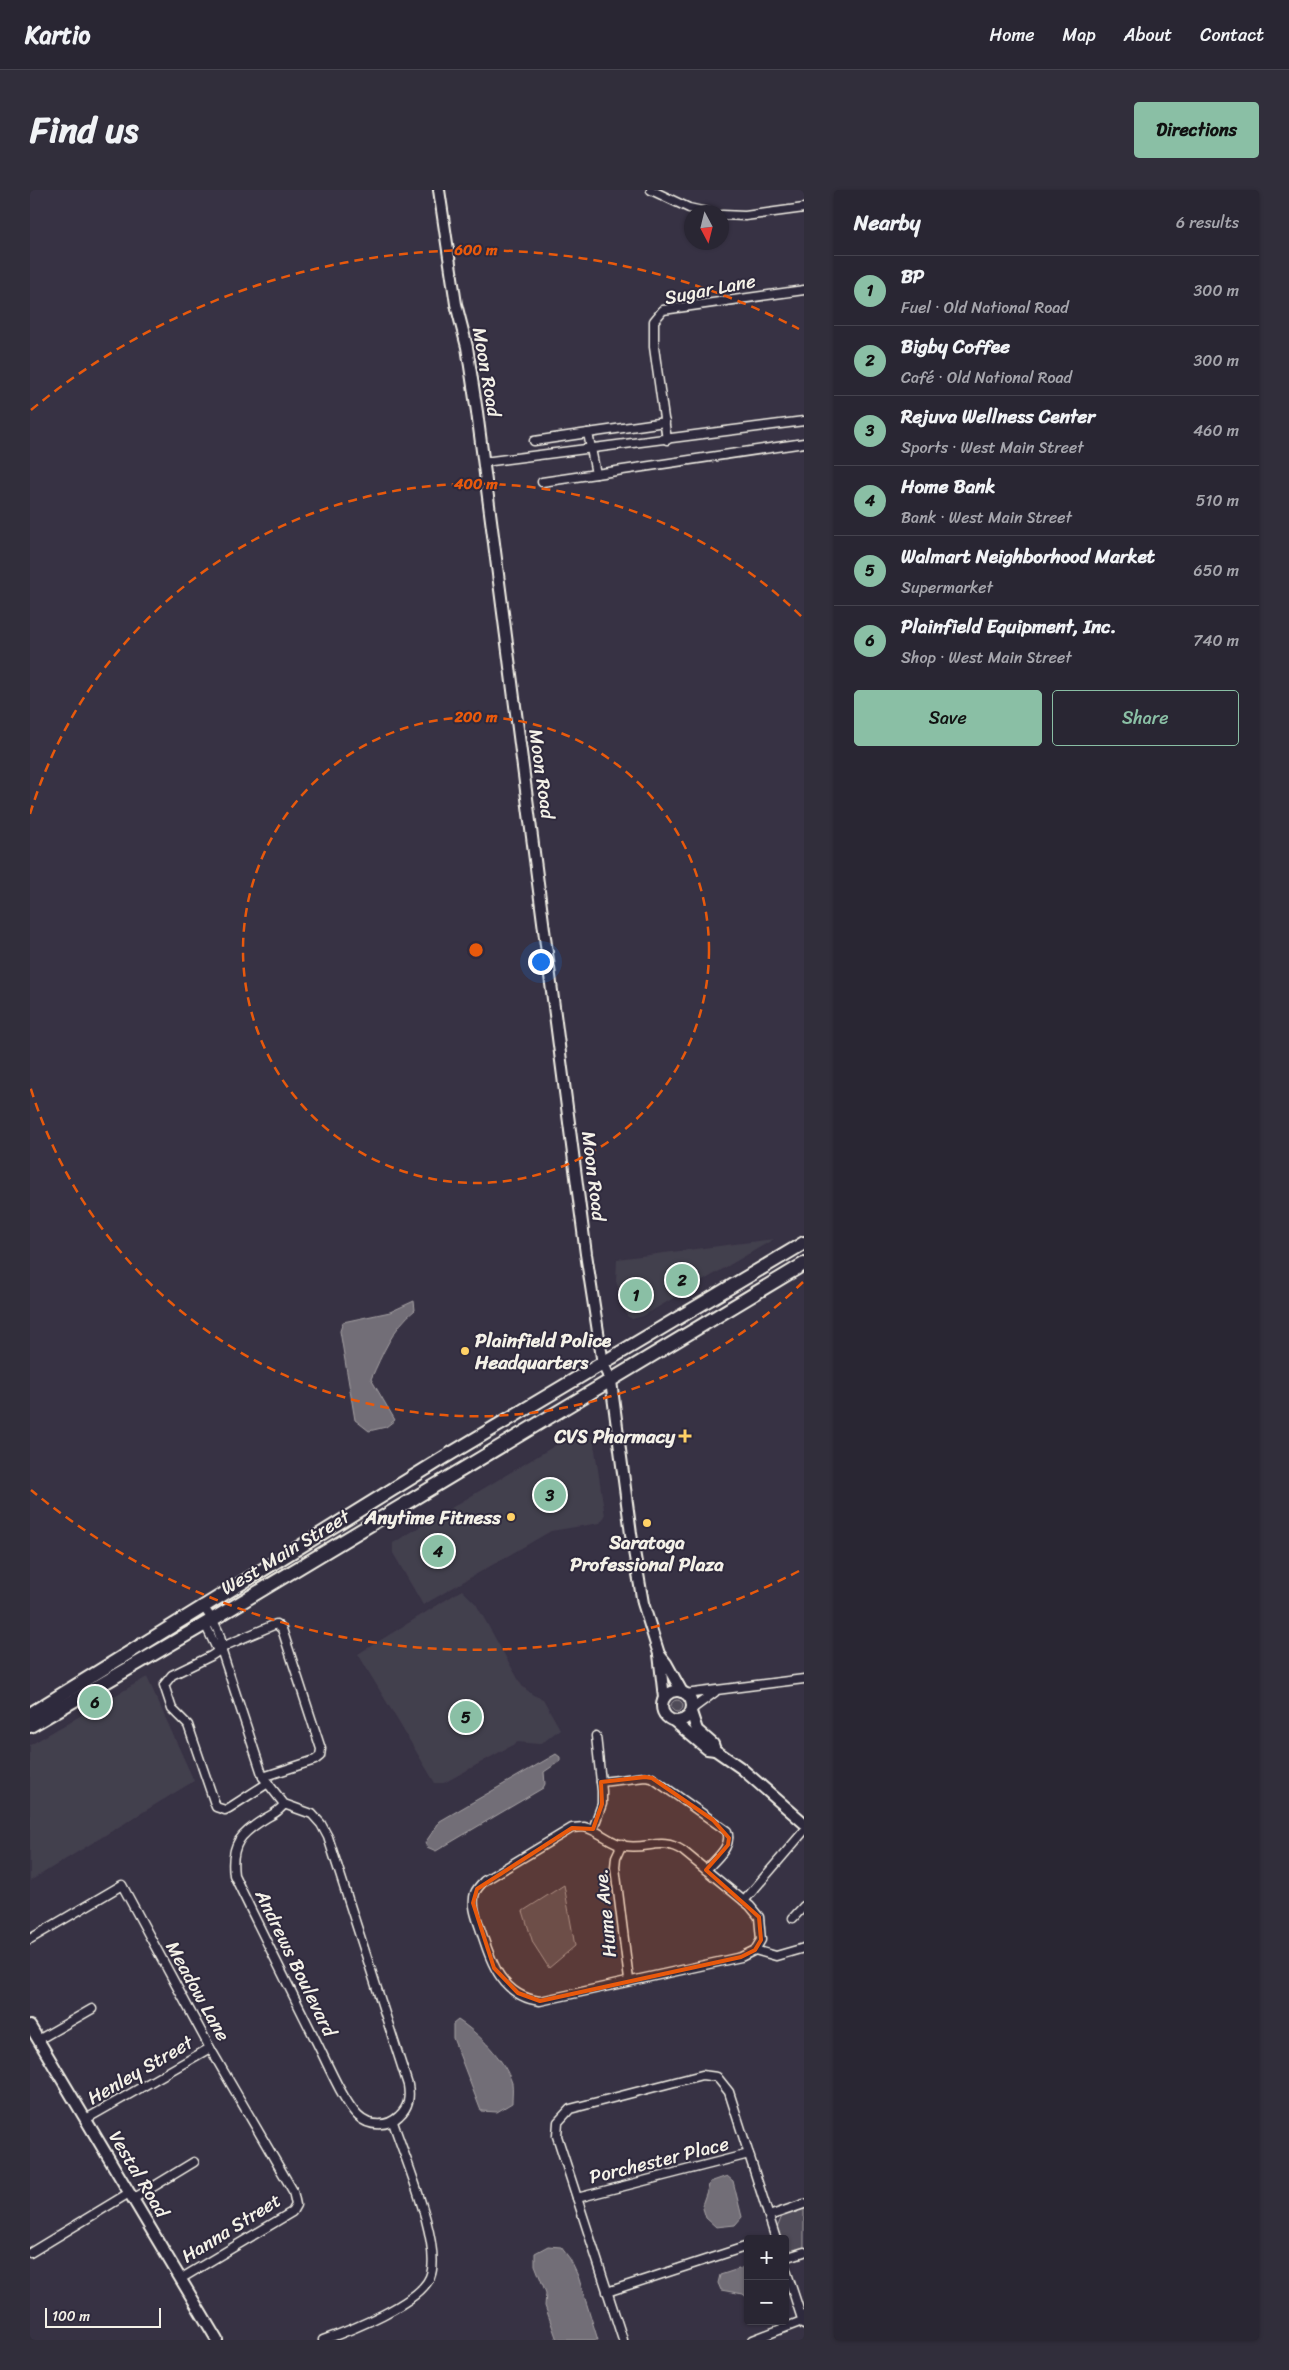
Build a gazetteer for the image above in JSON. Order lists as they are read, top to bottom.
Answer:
{
  "streets": {
    "main road": ["West Main Street"],
    "street": [
      "Sugar Lane",
      "Moon Road",
      "Hume Ave.",
      "Andrews Boulevard",
      "Meadow Lane",
      "Henley Street",
      "Porchester Place",
      "Vestal Road",
      "Hanna Street"
    ]
  },
  "crossings": [
    ["Moon Road", "West Main Street"],
    ["Meadow Lane", "Henley Street"],
    ["Meadow Lane", "Hanna Street"],
    ["Henley Street", "Vestal Road"],
    ["Vestal Road", "Hanna Street"]
  ],
  "places": {
    "other": ["Plainfield Police Headquarters", "Anytime Fitness", "Saratoga Professional Plaza"],
    "health": ["CVS Pharmacy"]
  },
  "scale_bar": "100 m",
  "north": "bottom",
  "page": {
    "header": "Kartio",
    "nav": [
      "Home",
      "Map",
      "About",
      "Contact"
    ],
    "title": "Find us",
    "buttons": [
      "Directions",
      ["Save", "Share"]
    ],
    "heading": ["Nearby", "6 results"],
    "list": [
      {
        "mark": "1",
        "name": "BP",
        "note": "Fuel · Old National Road",
        "value": "300 m"
      },
      {
        "mark": "2",
        "name": "Bigby Coffee",
        "note": "Café · Old National Road",
        "value": "300 m"
      },
      {
        "mark": "3",
        "name": "Rejuva Wellness Center",
        "note": "Sports · West Main Street",
        "value": "460 m"
      },
      {
        "mark": "4",
        "name": "Home Bank",
        "note": "Bank · West Main Street",
        "value": "510 m"
      },
      {
        "mark": "5",
        "name": "Walmart Neighborhood Market",
        "note": "Supermarket",
        "value": "650 m"
      },
      {
        "mark": "6",
        "name": "Plainfield Equipment, Inc.",
        "note": "Shop · West Main Street",
        "value": "740 m"
      }
    ],
    "pins": [
      "2",
      "1",
      "3",
      "4",
      "6",
      "5"
    ],
    "map_buttons": ["+", "−"],
    "scale": "100 m"
  },
  "rings": ["600 m", "400 m", "200 m"]
}
